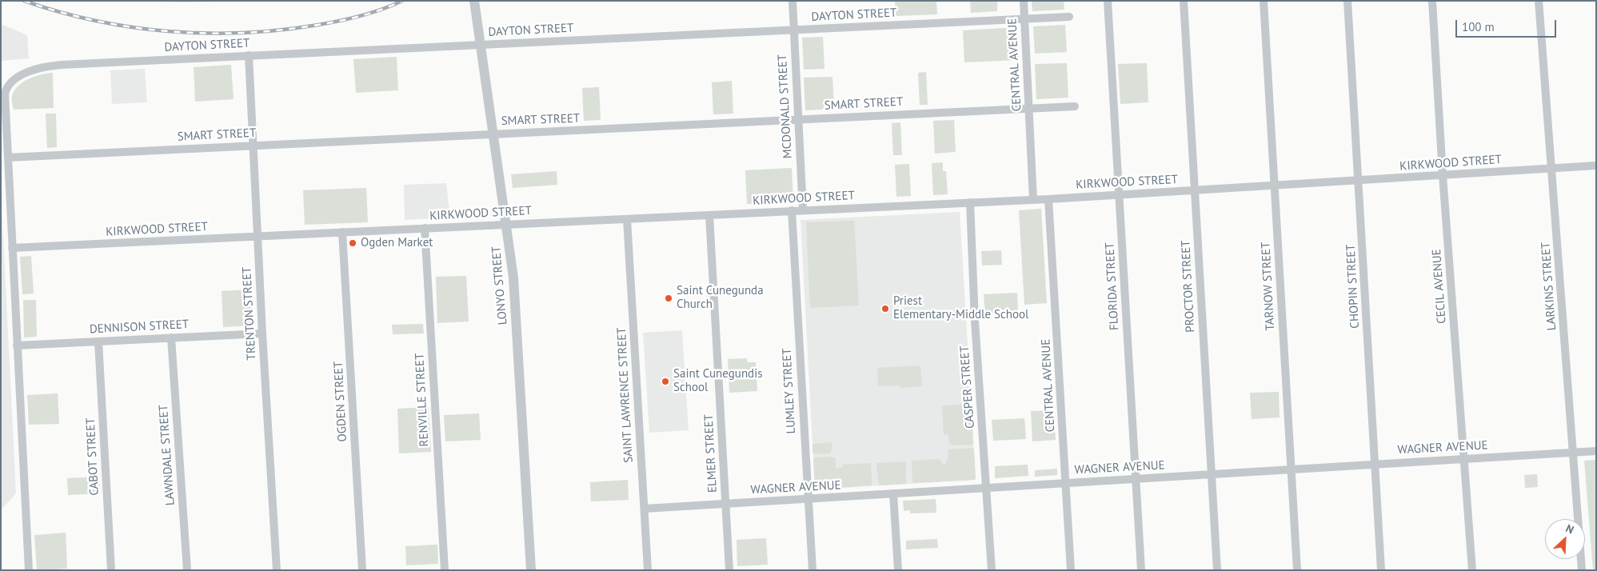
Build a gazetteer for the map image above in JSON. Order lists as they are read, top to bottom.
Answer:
{
  "streets": {
    "street": [
      "DAYTON STREET",
      "CENTRAL AVENUE",
      "SMART STREET",
      "MCDONALD STREET",
      "KIRKWOOD STREET",
      "LONYO STREET",
      "FLORIDA STREET",
      "PROCTOR STREET",
      "TARNOW STREET",
      "CHOPIN STREET",
      "CECIL AVENUE",
      "LARKINS STREET",
      "TRENTON STREET",
      "DENNISON STREET",
      "CASPER STREET",
      "LUMLEY STREET",
      "SAINT LAWRENCE STREET",
      "RENVILLE STREET",
      "OGDEN STREET",
      "WAGNER AVENUE",
      "ELMER STREET",
      "LAWNDALE STREET",
      "CABOT STREET"
    ]
  },
  "crossings": [
    ["DAYTON STREET", "CENTRAL AVENUE"],
    ["DAYTON STREET", "SMART STREET"],
    ["DAYTON STREET", "MCDONALD STREET"],
    ["DAYTON STREET", "LONYO STREET"],
    ["DAYTON STREET", "TRENTON STREET"],
    ["CENTRAL AVENUE", "SMART STREET"],
    ["CENTRAL AVENUE", "KIRKWOOD STREET"],
    ["CENTRAL AVENUE", "WAGNER AVENUE"],
    ["SMART STREET", "MCDONALD STREET"],
    ["SMART STREET", "LONYO STREET"],
    ["SMART STREET", "TRENTON STREET"],
    ["MCDONALD STREET", "KIRKWOOD STREET"],
    ["KIRKWOOD STREET", "LONYO STREET"],
    ["KIRKWOOD STREET", "FLORIDA STREET"],
    ["KIRKWOOD STREET", "PROCTOR STREET"],
    ["KIRKWOOD STREET", "TARNOW STREET"],
    ["KIRKWOOD STREET", "CHOPIN STREET"],
    ["KIRKWOOD STREET", "CECIL AVENUE"],
    ["KIRKWOOD STREET", "LARKINS STREET"],
    ["KIRKWOOD STREET", "TRENTON STREET"],
    ["KIRKWOOD STREET", "CASPER STREET"],
    ["KIRKWOOD STREET", "LUMLEY STREET"],
    ["KIRKWOOD STREET", "SAINT LAWRENCE STREET"],
    ["KIRKWOOD STREET", "RENVILLE STREET"],
    ["KIRKWOOD STREET", "OGDEN STREET"],
    ["KIRKWOOD STREET", "ELMER STREET"],
    ["FLORIDA STREET", "WAGNER AVENUE"],
    ["PROCTOR STREET", "WAGNER AVENUE"],
    ["TARNOW STREET", "WAGNER AVENUE"],
    ["CHOPIN STREET", "WAGNER AVENUE"],
    ["CECIL AVENUE", "WAGNER AVENUE"],
    ["LARKINS STREET", "WAGNER AVENUE"],
    ["TRENTON STREET", "DENNISON STREET"],
    ["DENNISON STREET", "LAWNDALE STREET"],
    ["DENNISON STREET", "CABOT STREET"],
    ["CASPER STREET", "WAGNER AVENUE"],
    ["LUMLEY STREET", "WAGNER AVENUE"],
    ["SAINT LAWRENCE STREET", "WAGNER AVENUE"],
    ["WAGNER AVENUE", "ELMER STREET"]
  ],
  "places": [
    "Ogden Market",
    "Saint Cunegunda Church",
    "Priest Elementary‑Middle School",
    "Saint Cunegundis School"
  ],
  "scale_bar": "100 m",
  "north": "top right"
}
